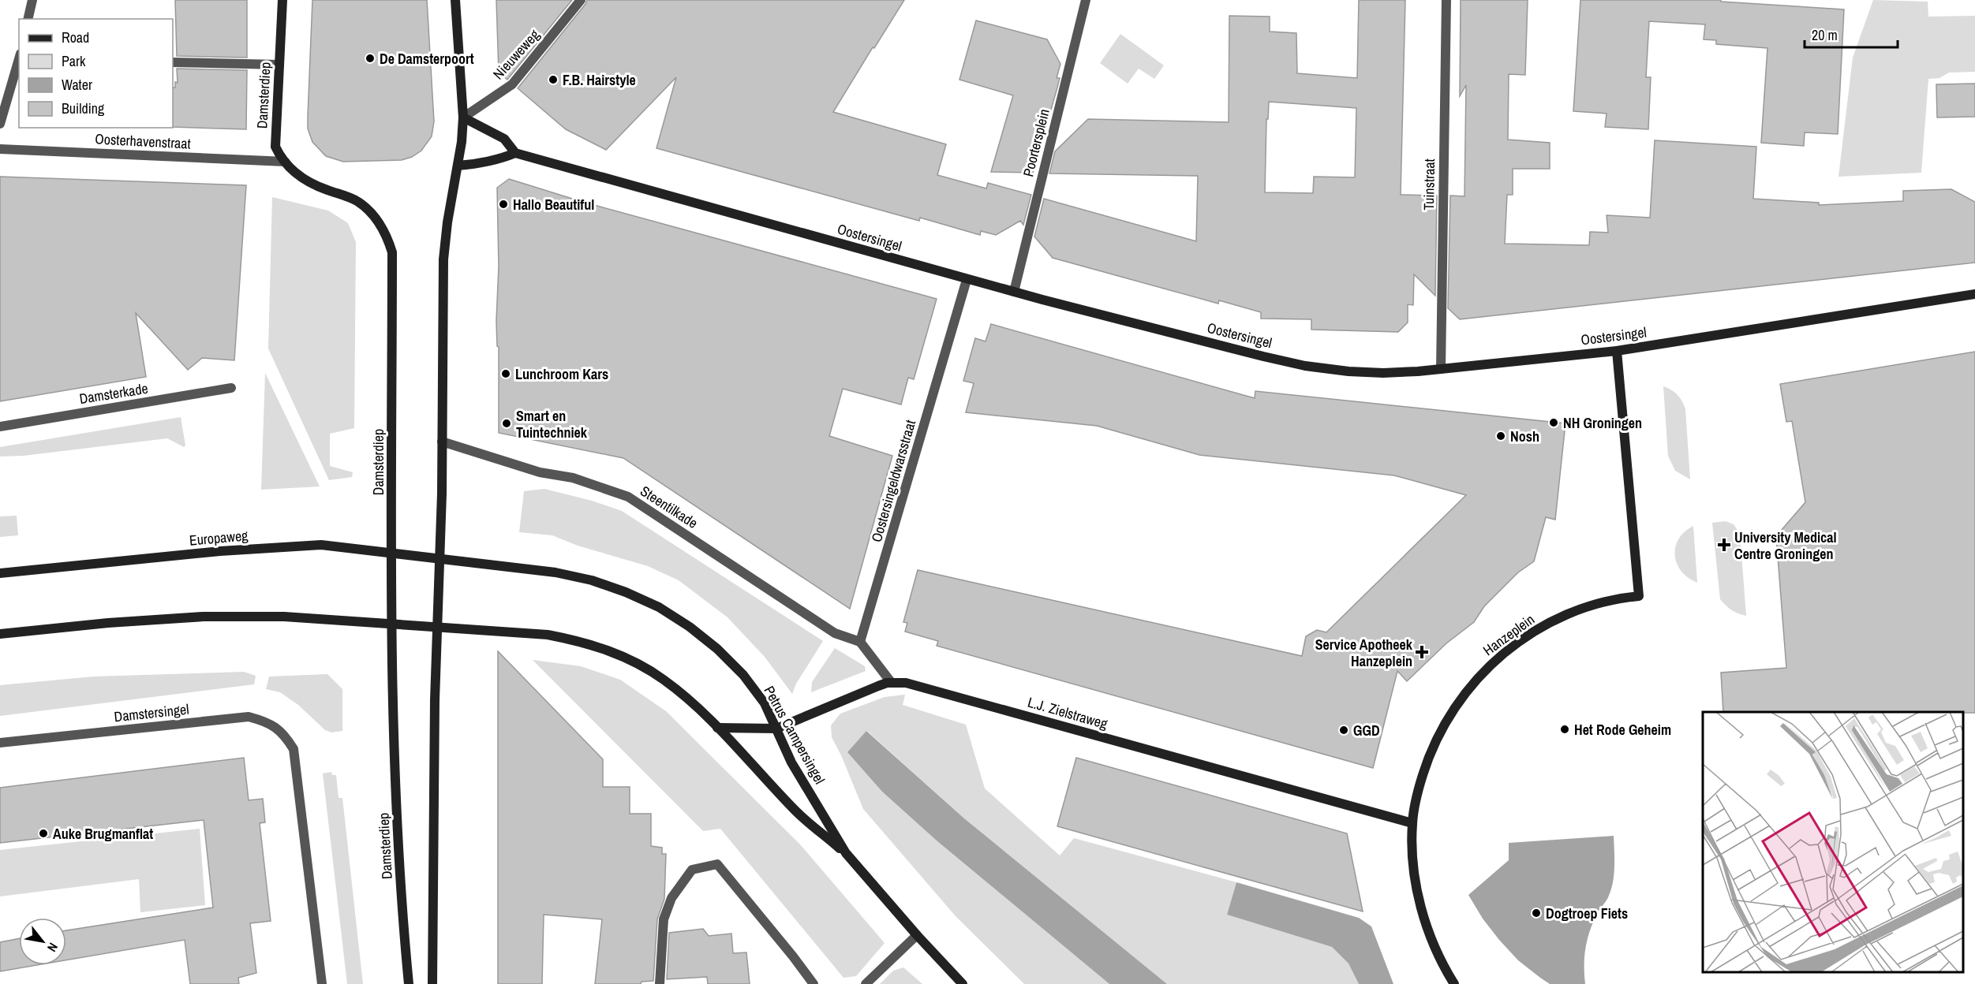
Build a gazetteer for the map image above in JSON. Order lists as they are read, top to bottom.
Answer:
{
  "streets": {
    "street": [
      "Nieuweweg",
      "Damsterdiep",
      "Oosterhavenstraat",
      "Poortersplein",
      "Tuinstraat",
      "Oostersingel",
      "Damsterkade",
      "Oostersingeldwarsstraat",
      "Steentilkade",
      "Europaweg",
      "Hanzeplein",
      "Damstersingel",
      "L.J. Zielstraweg",
      "Petrus Campersingel"
    ]
  },
  "crossings": [
    ["Damsterdiep", "Oosterhavenstraat"],
    ["Damsterdiep", "Europaweg"],
    ["Damsterdiep", "Petrus Campersingel"],
    ["Poortersplein", "Oostersingel"],
    ["Tuinstraat", "Oostersingel"],
    ["Oostersingel", "Oostersingeldwarsstraat"],
    ["Oostersingel", "Hanzeplein"],
    ["Oostersingeldwarsstraat", "Steentilkade"],
    ["Europaweg", "Petrus Campersingel"],
    ["Hanzeplein", "L.J. Zielstraweg"],
    ["L.J. Zielstraweg", "Petrus Campersingel"]
  ],
  "places": {
    "other": [
      "De Damsterpoort",
      "F.B. Hairstyle",
      "Hallo Beautiful",
      "Lunchroom Kars",
      "NH Groningen",
      "Smart en Tuintechniek",
      "Nosh",
      "Het Rode Geheim",
      "GGD",
      "Auke Brugmanflat",
      "Dogtroep Fiets"
    ],
    "health": ["University Medical Centre Groningen", "Service Apotheek Hanzeplein"]
  },
  "legend": [
    "Road",
    "Park",
    "Water",
    "Building"
  ],
  "scale_bar": "20 m",
  "north": "bottom right"
}
